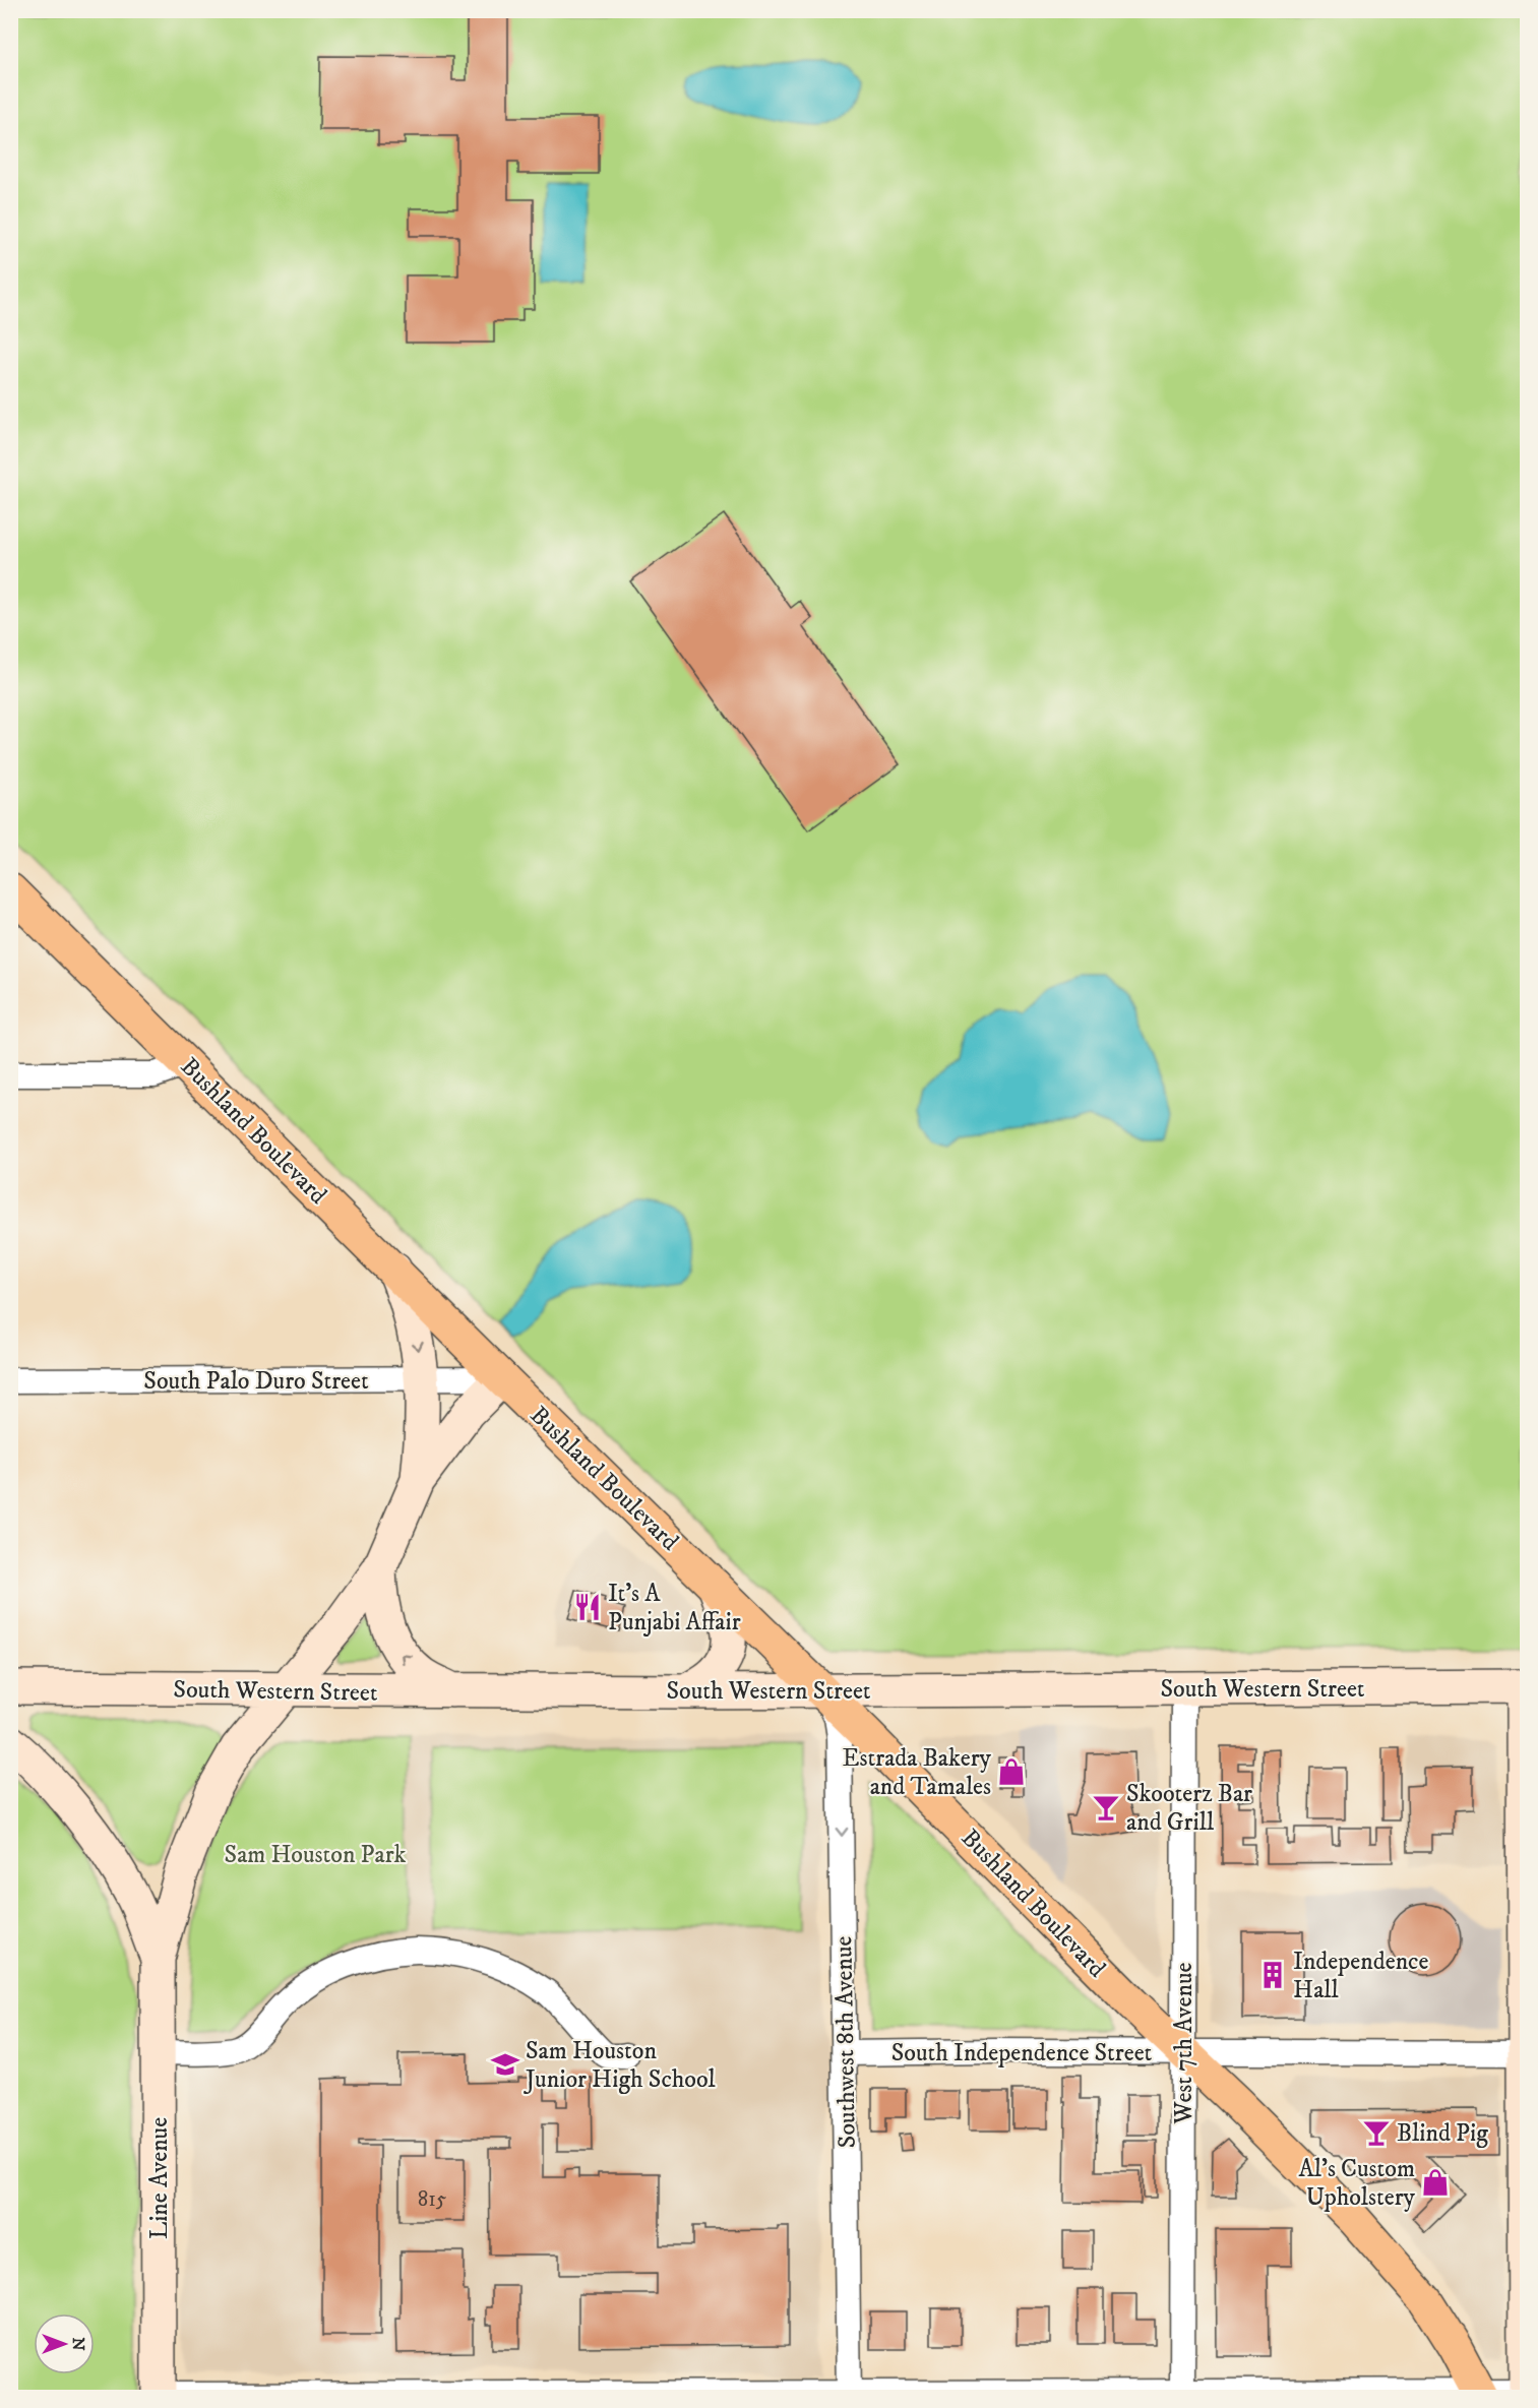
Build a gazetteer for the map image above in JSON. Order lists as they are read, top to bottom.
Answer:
{
  "streets": {
    "main road": ["Bushland Boulevard", "South Western Street", "Line Avenue"],
    "street": [
      "South Palo Duro Street",
      "Southwest 8th Avenue",
      "West 7th Avenue",
      "South Independence Street"
    ]
  },
  "crossings": [
    ["Bushland Boulevard", "South Palo Duro Street"],
    ["Bushland Boulevard", "South Western Street"],
    ["Bushland Boulevard", "Southwest 8th Avenue"],
    ["Bushland Boulevard", "West 7th Avenue"],
    ["Bushland Boulevard", "South Independence Street"],
    ["South Western Street", "Southwest 8th Avenue"],
    ["South Western Street", "West 7th Avenue"],
    ["South Western Street", "Line Avenue"],
    ["Southwest 8th Avenue", "South Independence Street"],
    ["West 7th Avenue", "South Independence Street"]
  ],
  "one_way": ["Southwest 8th Avenue"],
  "parks": ["Sam Houston Park"],
  "places": {
    "restaurant": ["It's A Punjabi Affair"],
    "shop": ["Estrada Bakery and Tamales", "Al's Custom Upholstery"],
    "bar": ["Skooterz Bar and Grill", "Blind Pig"],
    "building": ["Independence Hall"],
    "school or university": ["Sam Houston Junior High School"]
  },
  "house_numbers": ["815"],
  "north": "right"
}
